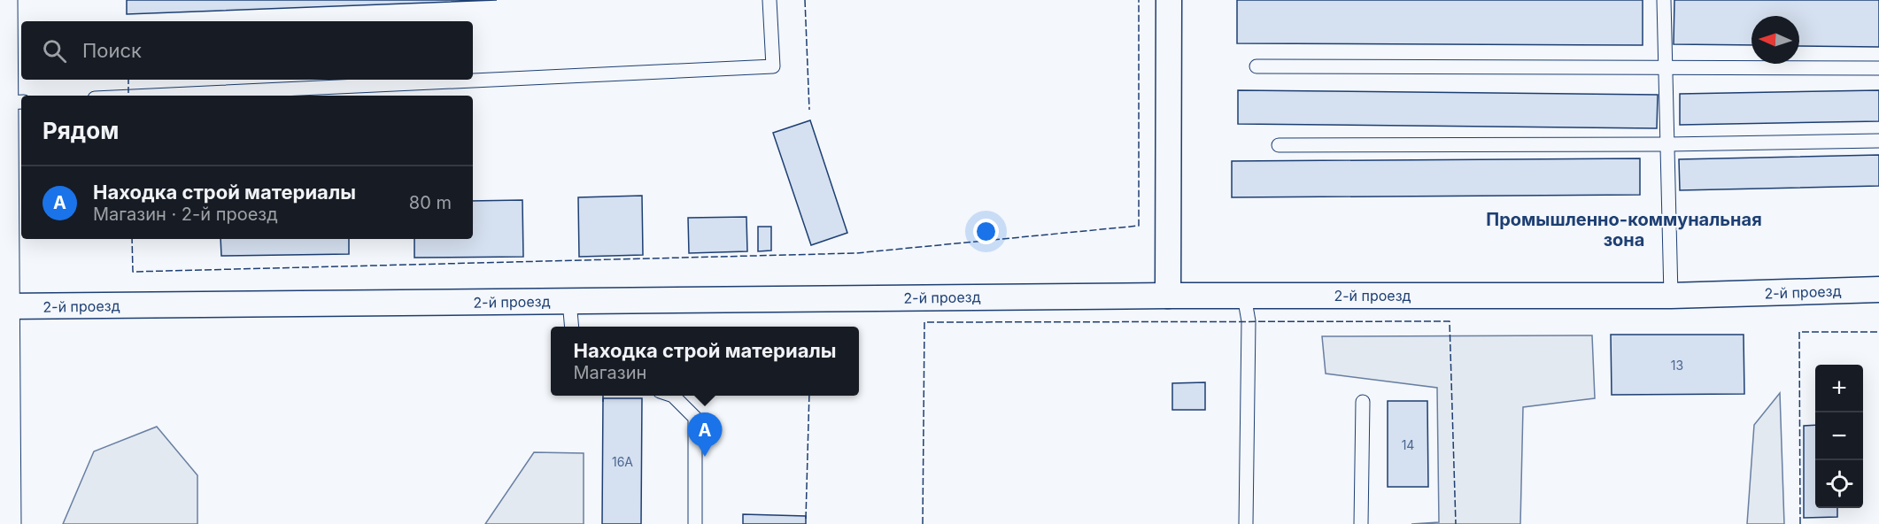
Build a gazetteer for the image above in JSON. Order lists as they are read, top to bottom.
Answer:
{
  "streets": {
    "street": ["2-й проезд"]
  },
  "districts": ["Промышленно-коммунальная зона"],
  "house_numbers": ["13", "14", "16А"],
  "north": "left",
  "page": {
    "search": "Поиск",
    "heading": "Рядом",
    "list": [
      {
        "mark": "A",
        "name": "Находка строй материалы",
        "note": "Магазин · 2-й проезд",
        "value": "80 m"
      }
    ],
    "popup": ["Находка строй материалы", "Магазин"],
    "map_buttons": ["+", "−"],
    "pins": "A"
  }
}
